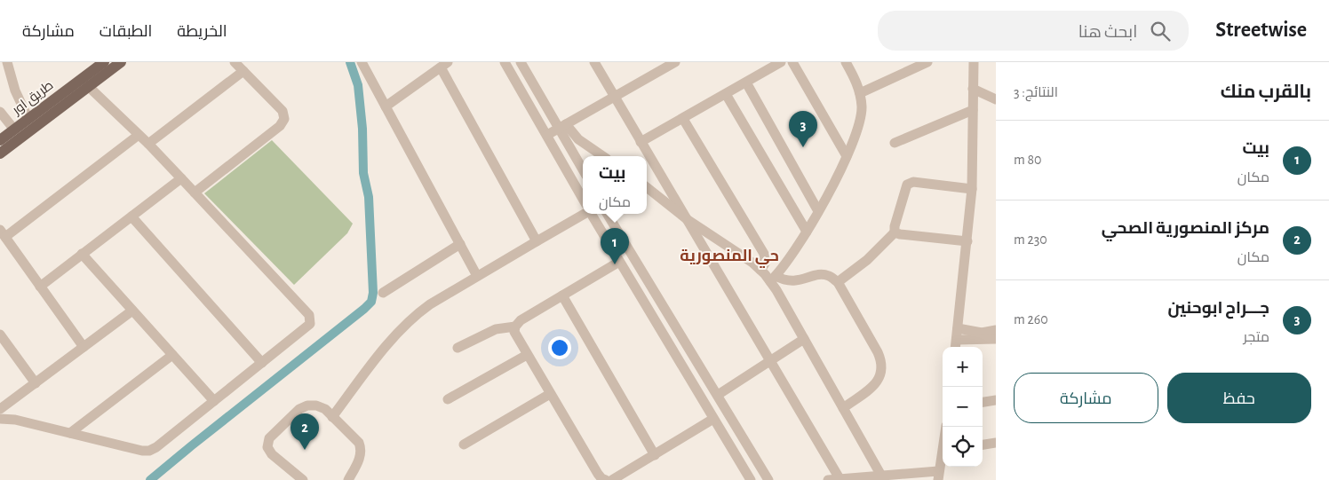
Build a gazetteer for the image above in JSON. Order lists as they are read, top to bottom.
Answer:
{
  "streets": {
    "main road": ["طريق اور"]
  },
  "districts": ["حي المنصورية"],
  "page": {
    "header": "Streetwise",
    "search": "ابحث هنا",
    "nav": ["الخريطة", "الطبقات", "مشاركة"],
    "heading": ["بالقرب منك", "النتائج: 3"],
    "pins": ["3", "1", "2"],
    "list": [
      {
        "mark": "1",
        "name": "بيت",
        "note": "مكان",
        "value": "80 m"
      },
      {
        "mark": "2",
        "name": "مركز المنصورية الصحي",
        "note": "مكان",
        "value": "230 m"
      },
      {
        "mark": "3",
        "name": "جـــراح ابوحنين",
        "note": "متجر",
        "value": "260 m"
      }
    ],
    "popup": ["بيت", "مكان"],
    "map_buttons": ["+", "−"],
    "buttons": ["حفظ", "مشاركة"]
  }
}
